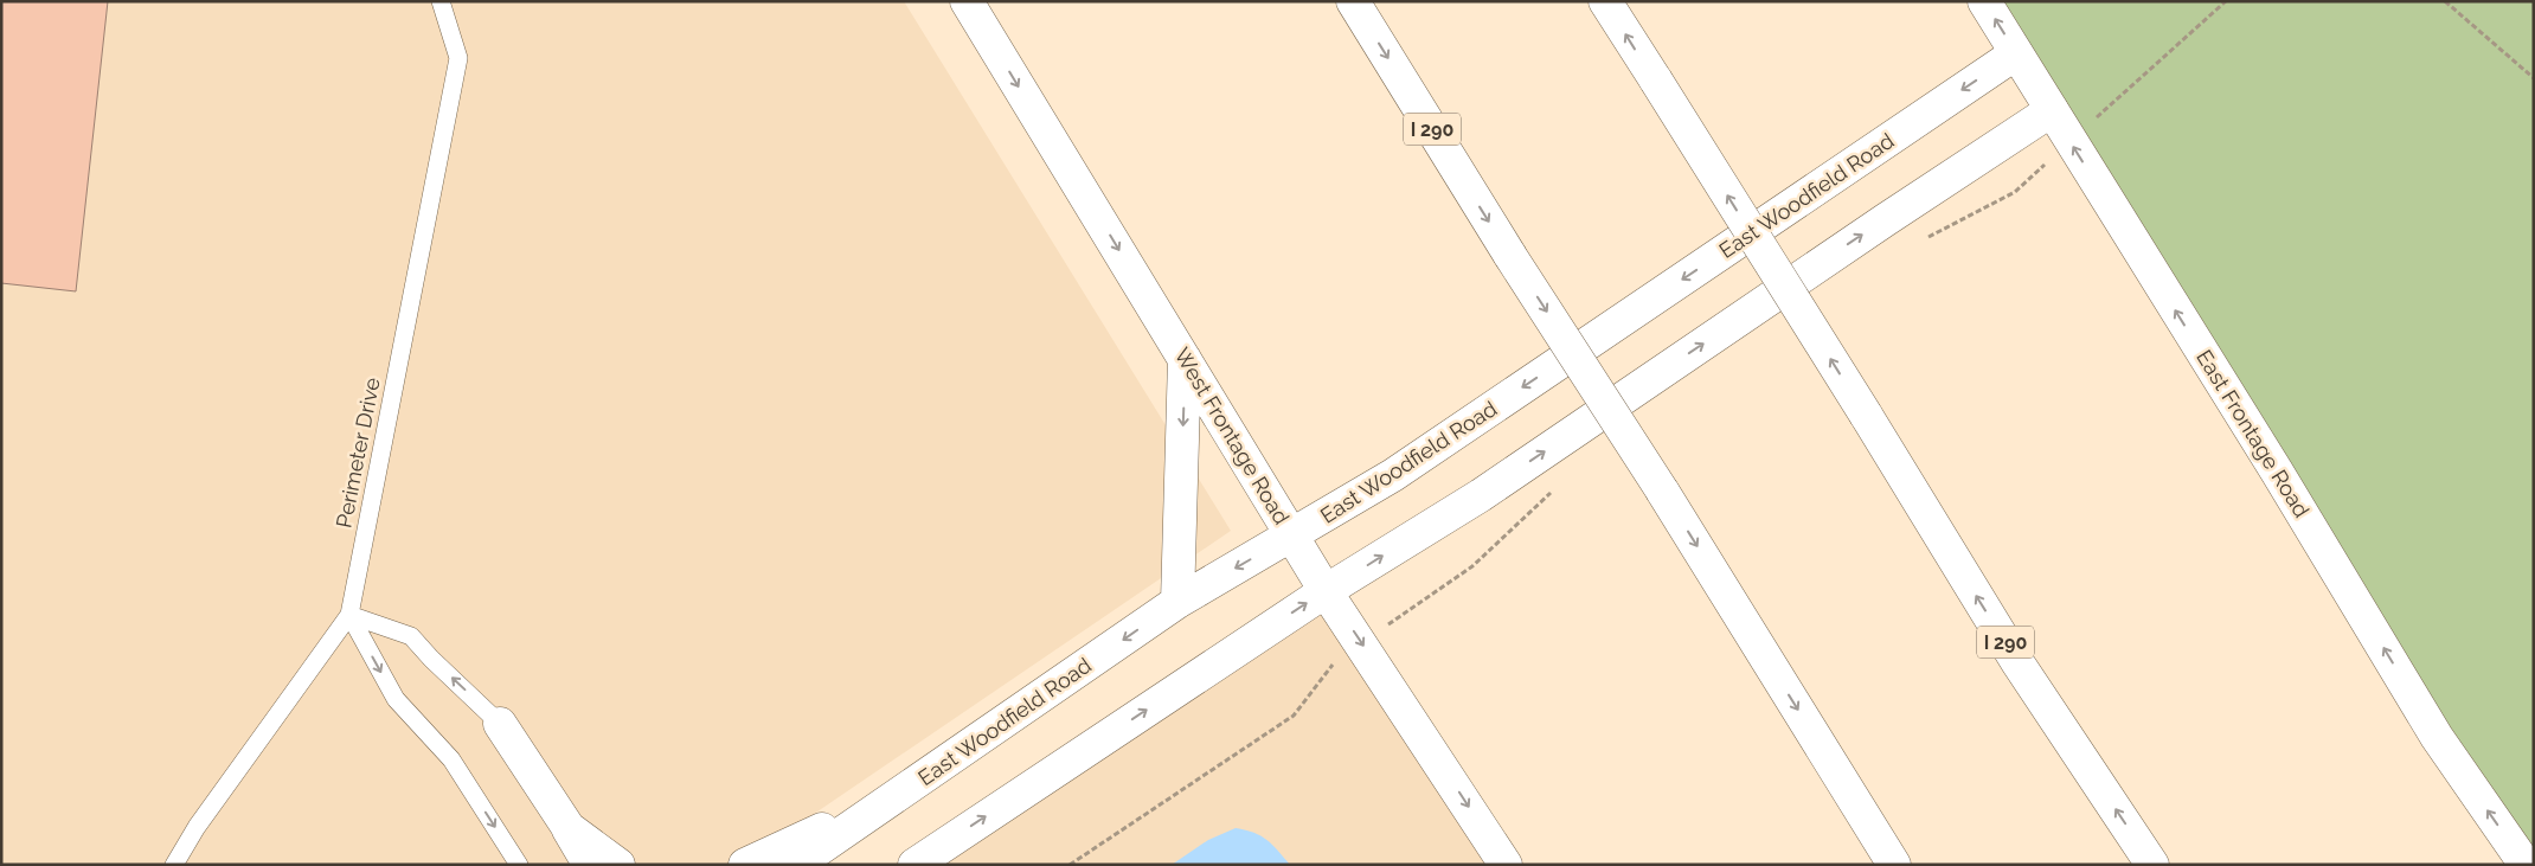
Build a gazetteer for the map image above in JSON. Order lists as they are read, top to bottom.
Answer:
{
  "streets": {
    "main road": [
      "I 290",
      "East Woodfield Road",
      "East Frontage Road",
      "West Frontage Road"
    ],
    "lane": ["Perimeter Drive"]
  },
  "crossings": [
    ["East Woodfield Road", "East Frontage Road"],
    ["East Woodfield Road", "West Frontage Road"]
  ],
  "one_way": ["East Frontage Road", "West Frontage Road"]
}
